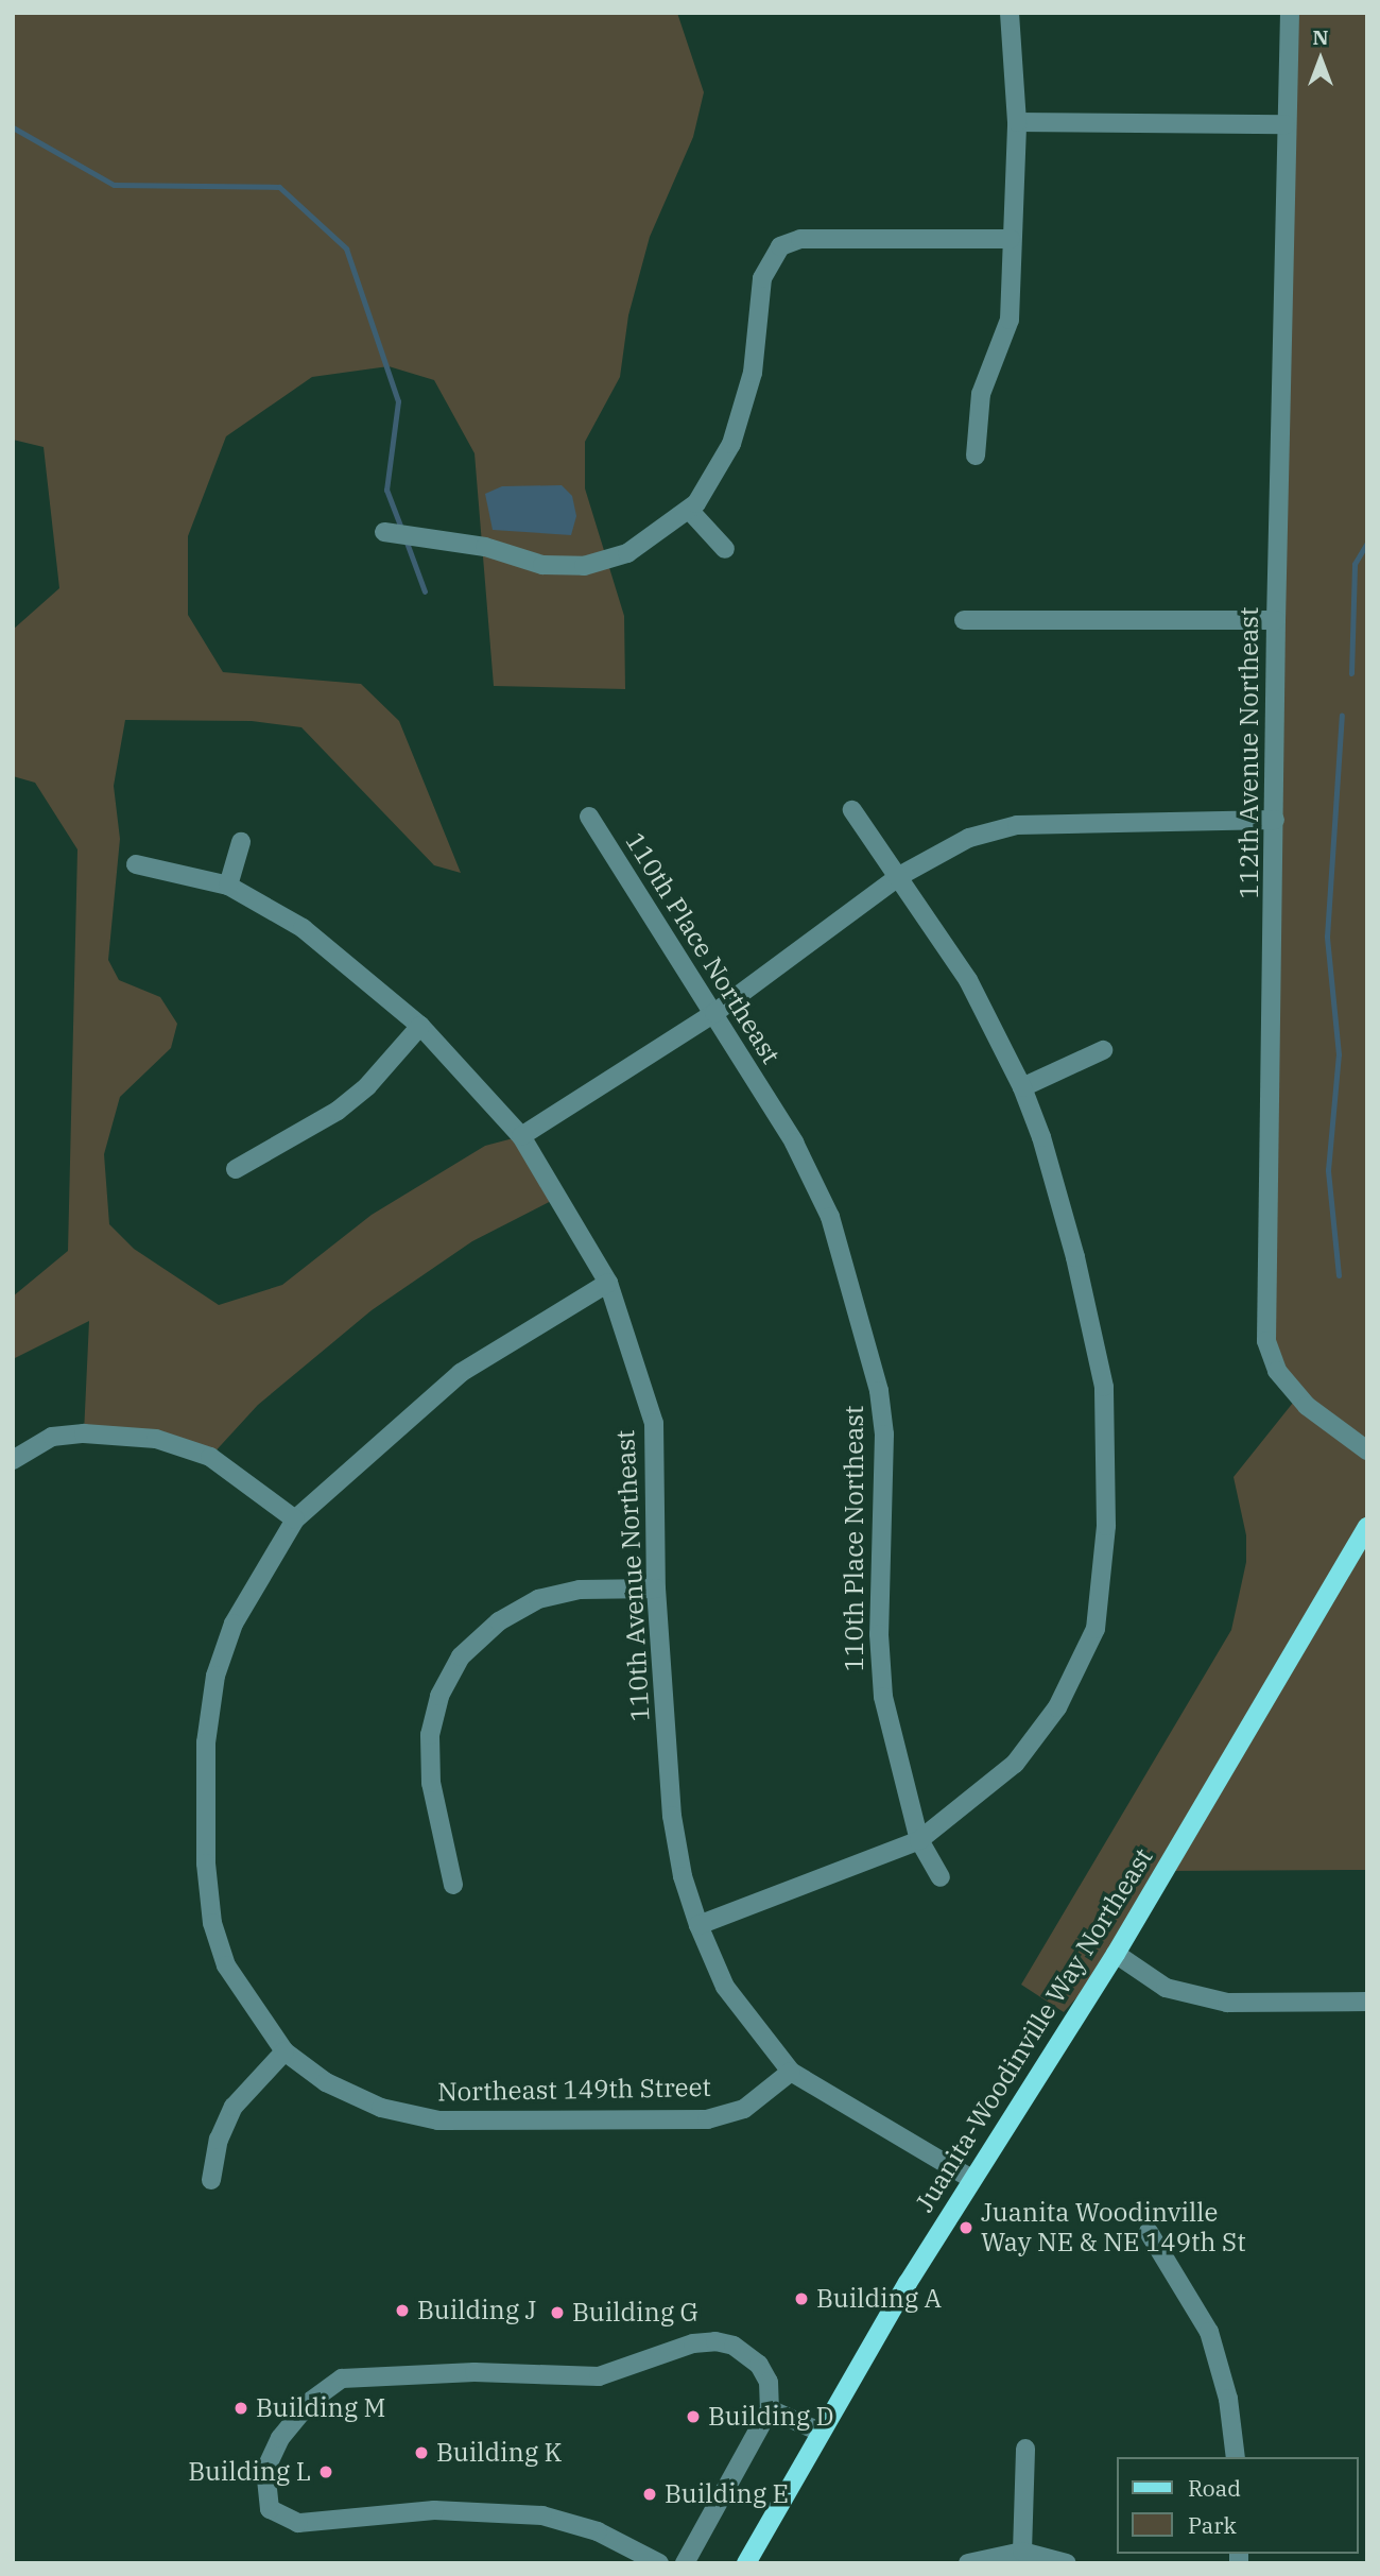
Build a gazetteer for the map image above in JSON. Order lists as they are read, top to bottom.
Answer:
{
  "streets": {
    "main road": ["Juanita-Woodinville Way Northeast"],
    "street": [
      "112th Avenue Northeast",
      "110th Place Northeast",
      "110th Avenue Northeast",
      "Northeast 149th Street"
    ]
  },
  "crossings": [
    ["110th Avenue Northeast", "Northeast 149th Street"]
  ],
  "places": [
    "Juanita Woodinville Way NE & NE 149th St",
    "Building A",
    "Building J",
    "Building G",
    "Building M",
    "Building D",
    "Building K",
    "Building L",
    "Building E"
  ],
  "legend": ["Road", "Park"],
  "north": "top"
}
